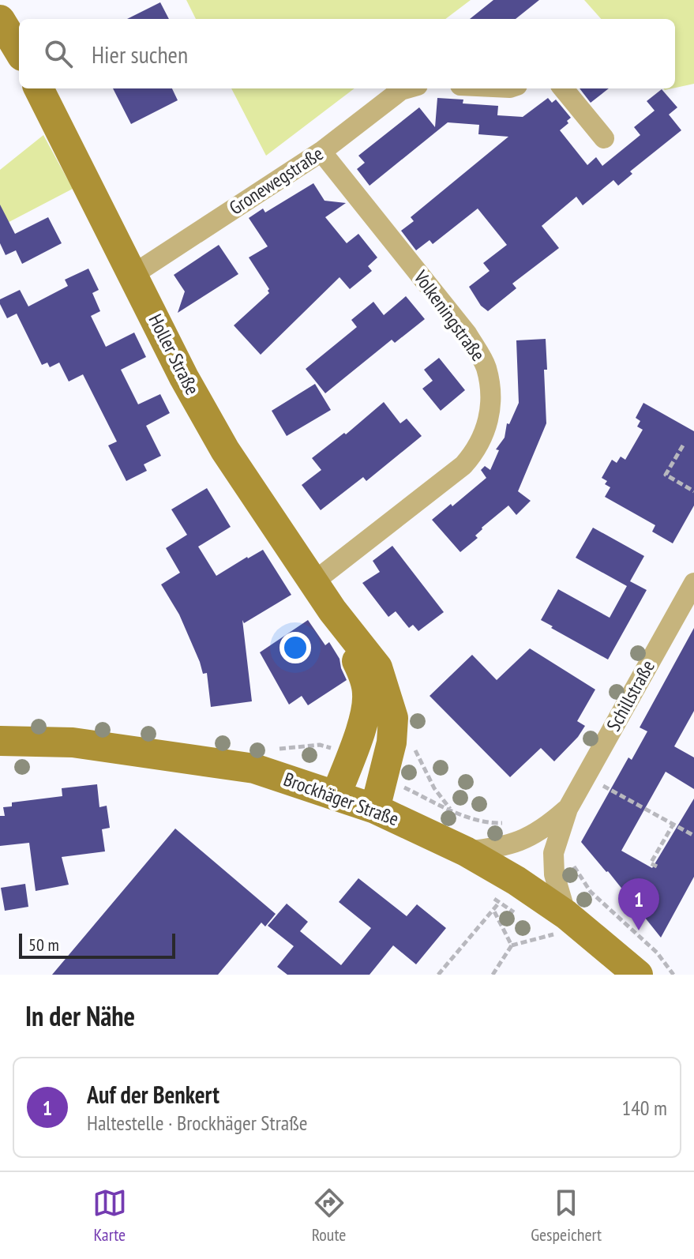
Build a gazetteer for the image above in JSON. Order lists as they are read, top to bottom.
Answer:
{
  "streets": {
    "street": [
      "Gronewegstraße",
      "Volkeningstraße",
      "Holler Straße",
      "Schillstraße",
      "Brockhäger Straße"
    ]
  },
  "crossings": [
    ["Gronewegstraße", "Volkeningstraße"],
    ["Gronewegstraße", "Holler Straße"],
    ["Volkeningstraße", "Holler Straße"],
    ["Holler Straße", "Brockhäger Straße"],
    ["Schillstraße", "Brockhäger Straße"]
  ],
  "scale_bar": "50 m",
  "page": {
    "search": "Hier suchen",
    "pins": "1",
    "scale": "50 m",
    "heading": "In der Nähe",
    "list": [
      {
        "mark": "1",
        "name": "Auf der Benkert",
        "note": "Haltestelle · Brockhäger Straße",
        "value": "140 m"
      }
    ],
    "nav": ["Karte", "Route", "Gespeichert"]
  }
}
